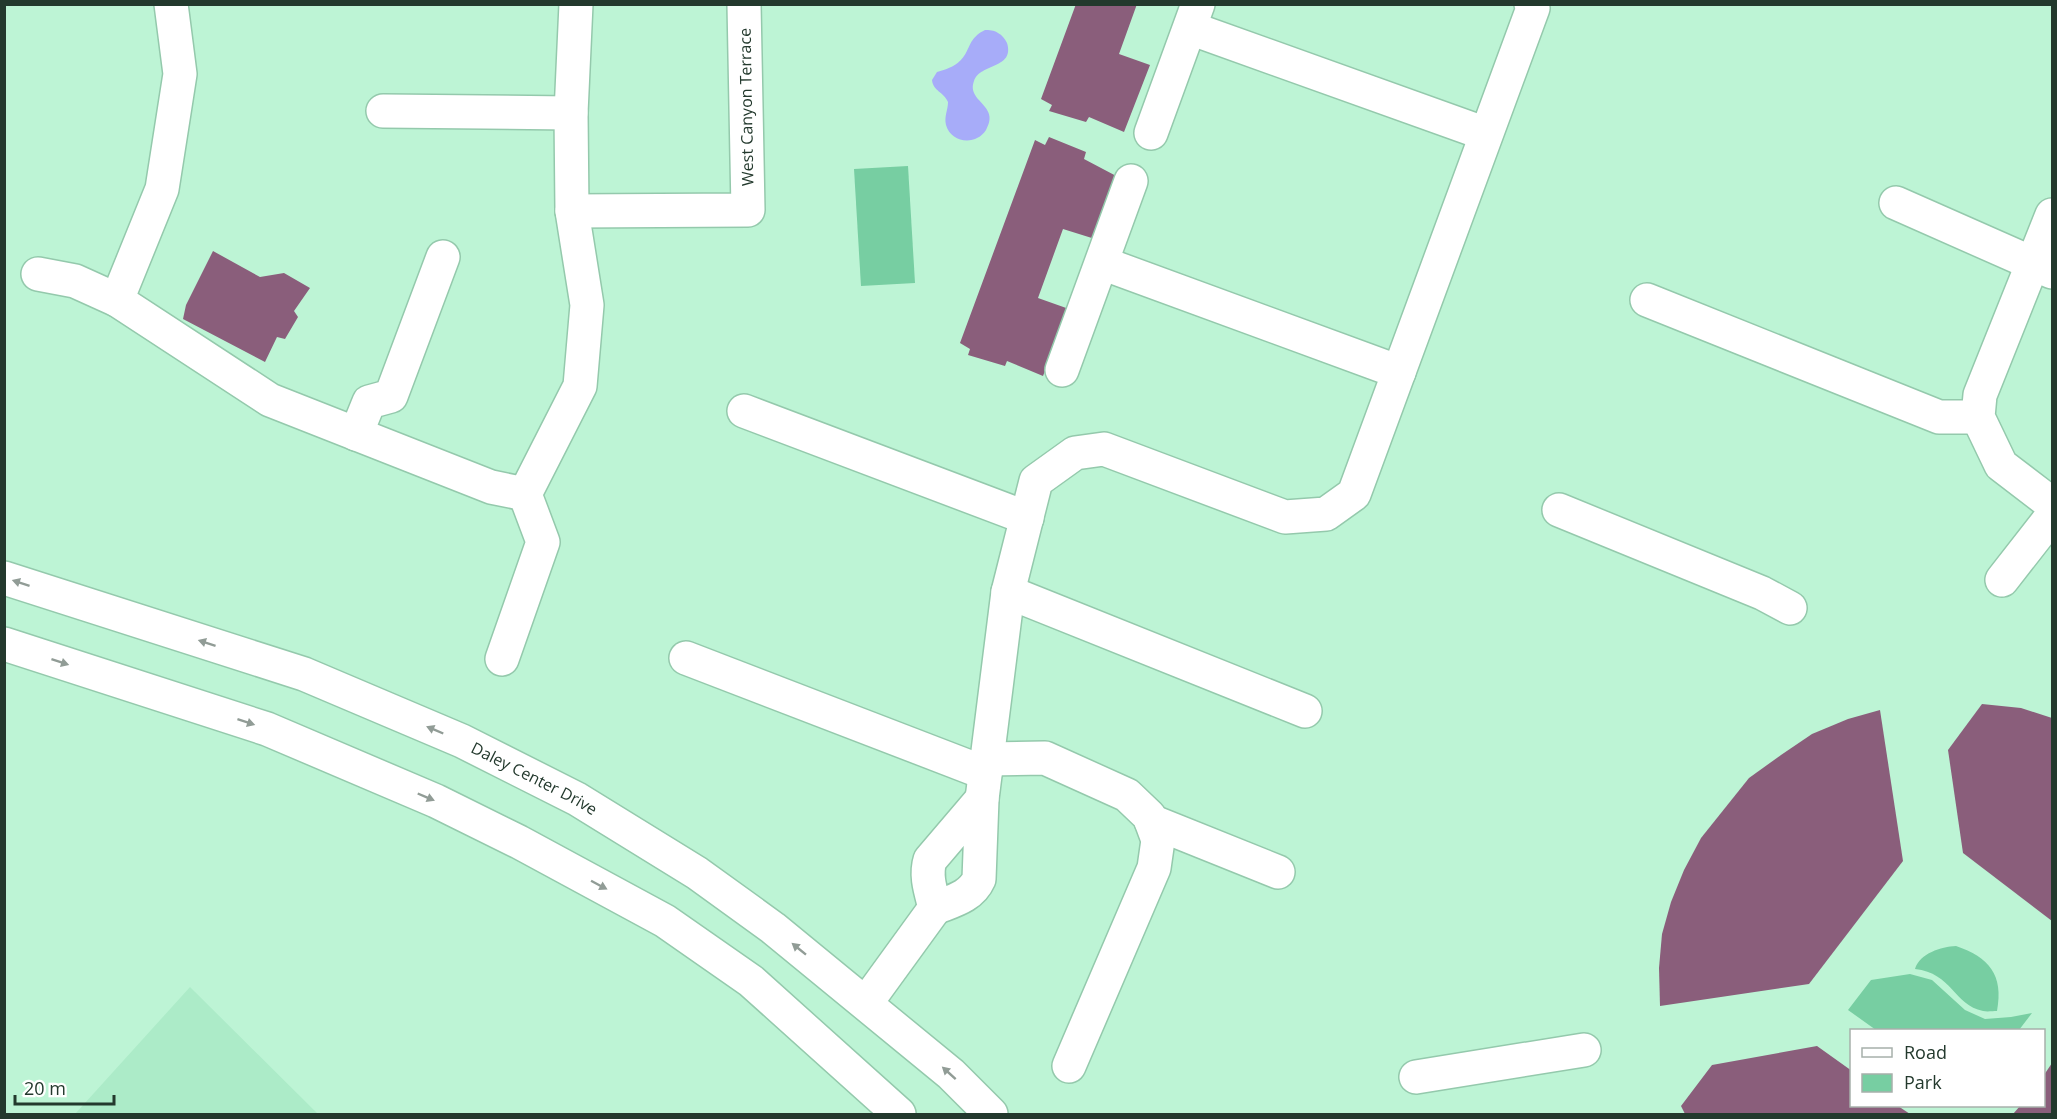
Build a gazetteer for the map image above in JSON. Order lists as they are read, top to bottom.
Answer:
{
  "streets": {
    "street": ["West Canyon Terrace", "Daley Center Drive"]
  },
  "legend": ["Road", "Park"],
  "scale_bar": "20 m"
}
